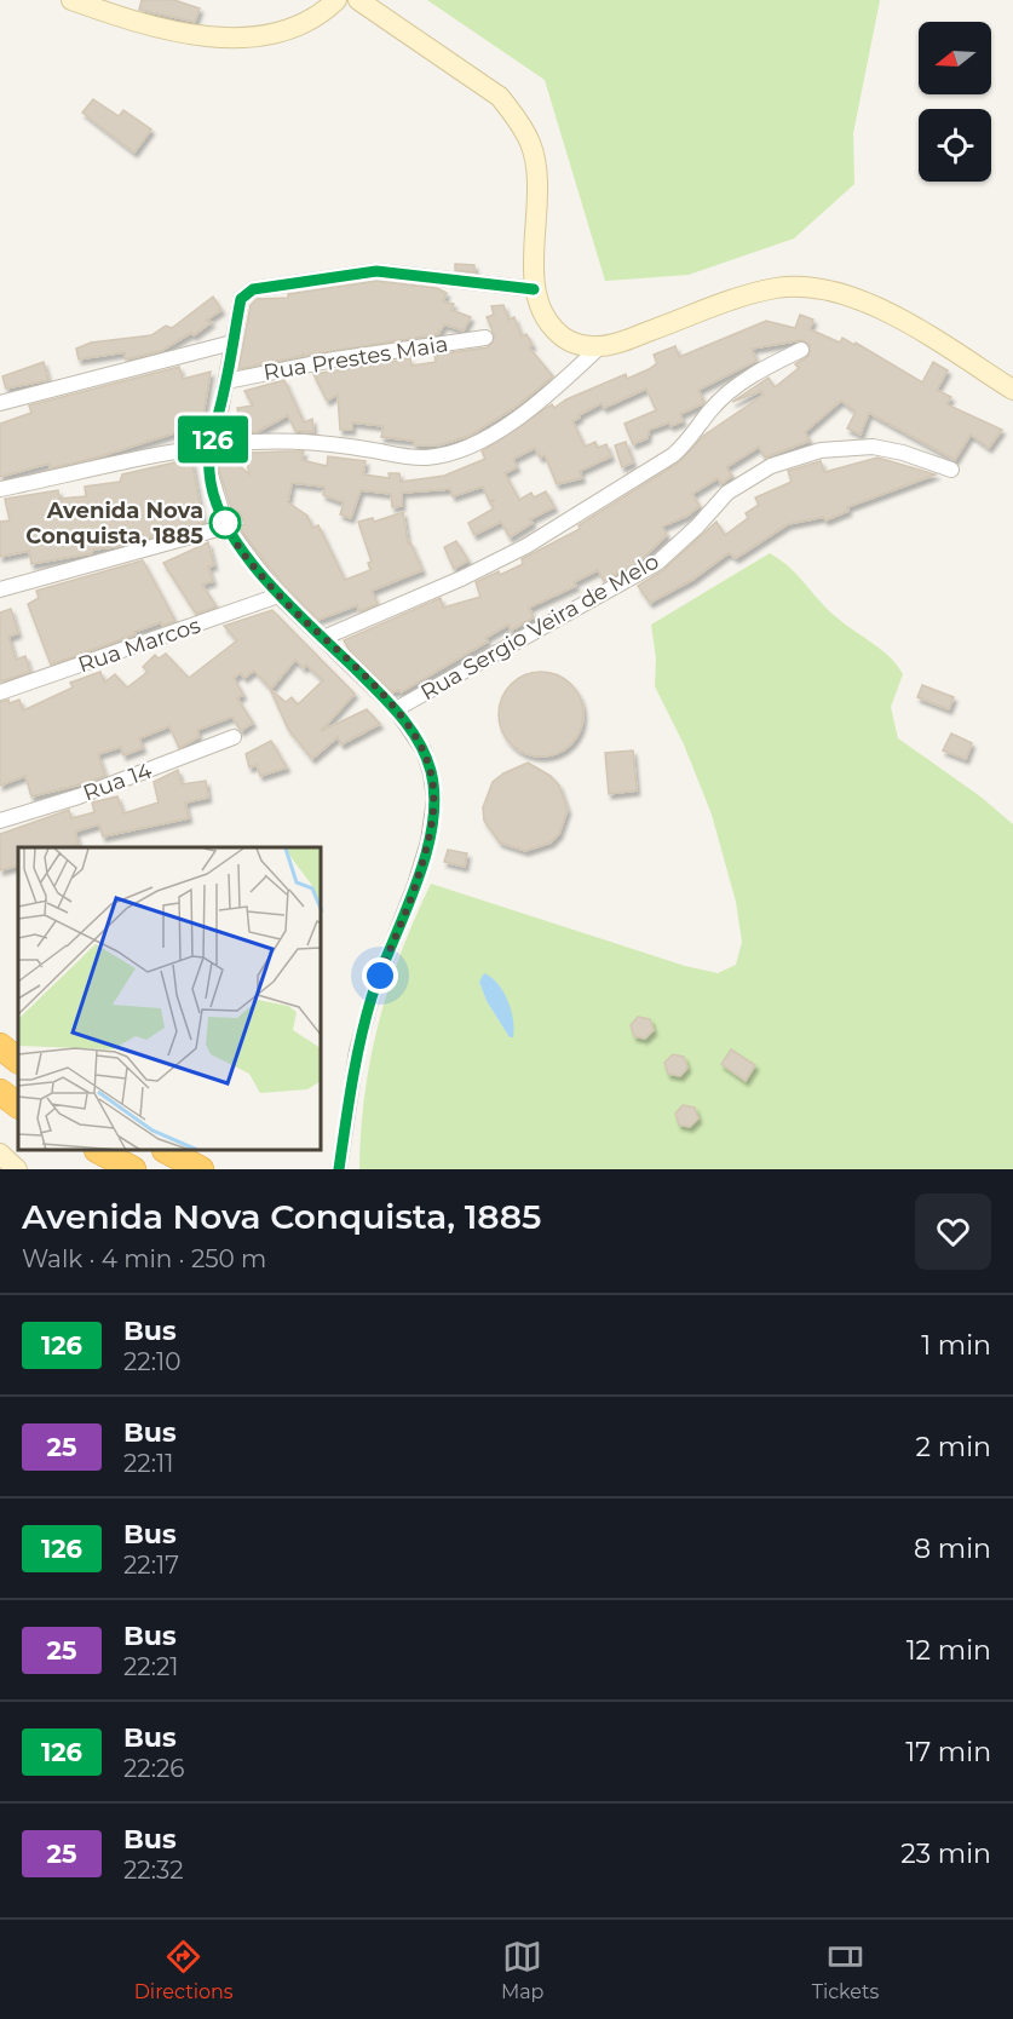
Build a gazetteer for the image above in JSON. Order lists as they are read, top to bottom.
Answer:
{
  "streets": {
    "street": [
      "Rua Prestes Maia",
      "Rua Sergio Veira de Melo",
      "Rua Marcos",
      "Rua 14"
    ]
  },
  "places": ["Avenida Nova Conquista, 1885"],
  "lines": ["bus line 126"],
  "north": "left",
  "page": {
    "on_map": "126",
    "heading": ["Avenida Nova Conquista, 1885", "Walk · 4 min · 250 m"],
    "list": [
      {
        "mark": "126",
        "name": "Bus",
        "note": "22:10",
        "value": "1 min"
      },
      {
        "mark": "25",
        "name": "Bus",
        "note": "22:11",
        "value": "2 min"
      },
      {
        "mark": "126",
        "name": "Bus",
        "note": "22:17",
        "value": "8 min"
      },
      {
        "mark": "25",
        "name": "Bus",
        "note": "22:21",
        "value": "12 min"
      },
      {
        "mark": "126",
        "name": "Bus",
        "note": "22:26",
        "value": "17 min"
      },
      {
        "mark": "25",
        "name": "Bus",
        "note": "22:32",
        "value": "23 min"
      }
    ],
    "tabs": ["Directions", "Map", "Tickets"]
  }
}
